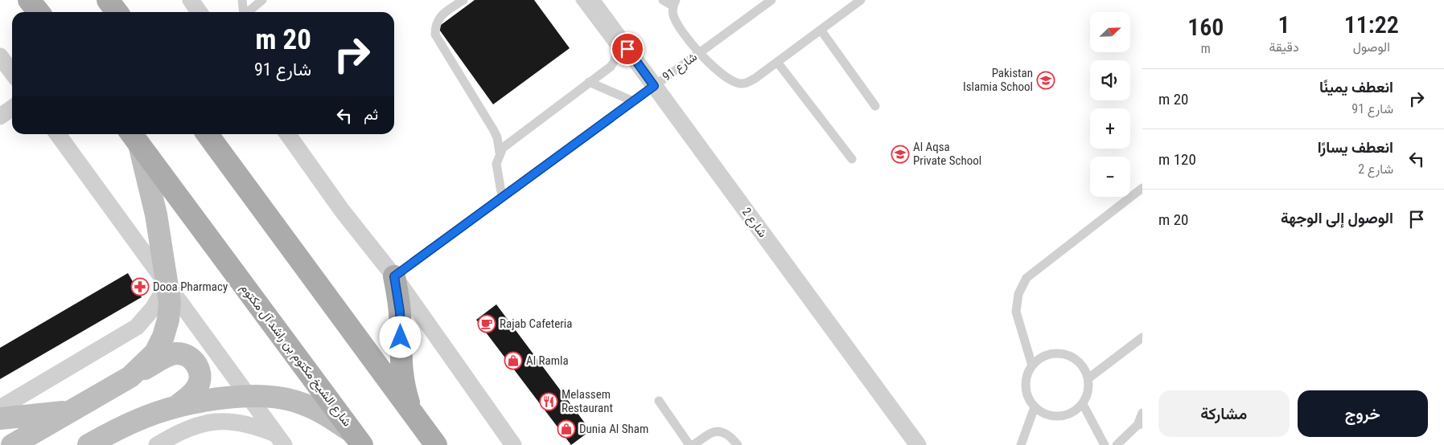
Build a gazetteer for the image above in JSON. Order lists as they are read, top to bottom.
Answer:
{
  "streets": {
    "main road": ["شارع الشيخ مكتوم بن راشد آل مكتوم"],
    "street": ["شارع 2"],
    "lane": ["شارع 91"]
  },
  "crossings": [
    ["شارع 91", "شارع 2"]
  ],
  "places": {
    "school or university": ["Pakistan Islamia School", "Al Aqsa Private School"],
    "pharmacy": ["Dooa Pharmacy"],
    "cafe": ["Rajab Cafeteria"],
    "shop": ["Al Ramla", "Dunia Al Sham"],
    "restaurant": ["Melassem Restaurant"]
  },
  "north": "top right",
  "page": {
    "eta": [
      "11:22",
      "الوصول",
      "1",
      "دقيقة",
      "160",
      "m"
    ],
    "map_buttons": ["+", "−"],
    "turn": ["20 m", "شارع 91"],
    "list": [
      {
        "name": "انعطف يمينًا",
        "note": "شارع 91",
        "value": "20 m"
      },
      {
        "name": "انعطف يسارًا",
        "note": "شارع 2",
        "value": "120 m"
      },
      {
        "name": "الوصول إلى الوجهة",
        "value": "20 m"
      }
    ],
    "then": "ثم",
    "buttons": ["خروج", "مشاركة"]
  }
}
